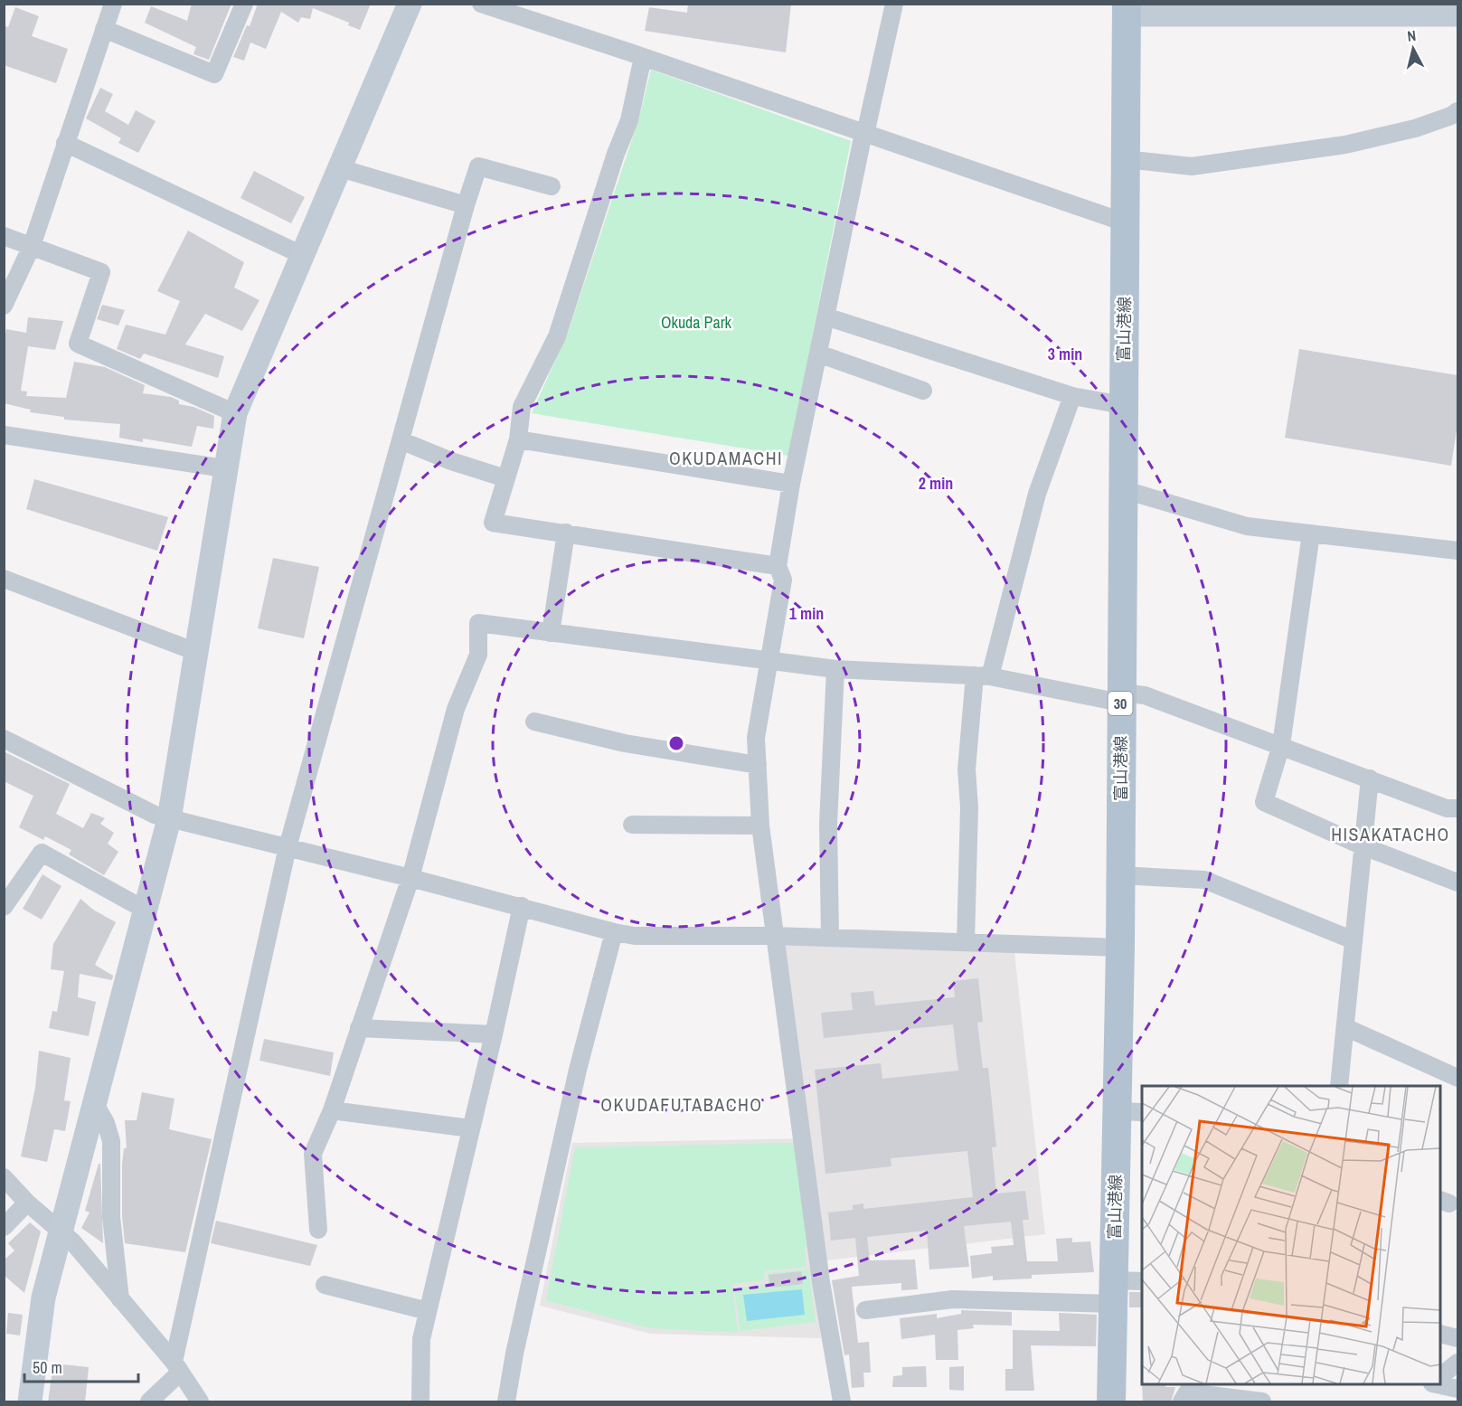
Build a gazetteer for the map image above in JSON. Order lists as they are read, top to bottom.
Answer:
{
  "streets": {
    "main road": ["富山港線", "30"]
  },
  "districts": ["OKUDAMACHI", "HISAKATACHO", "OKUDAFUTABACHO"],
  "parks": ["Okuda Park"],
  "scale_bar": "50 m",
  "north": "top",
  "rings": ["3 min", "2 min", "1 min"]
}
